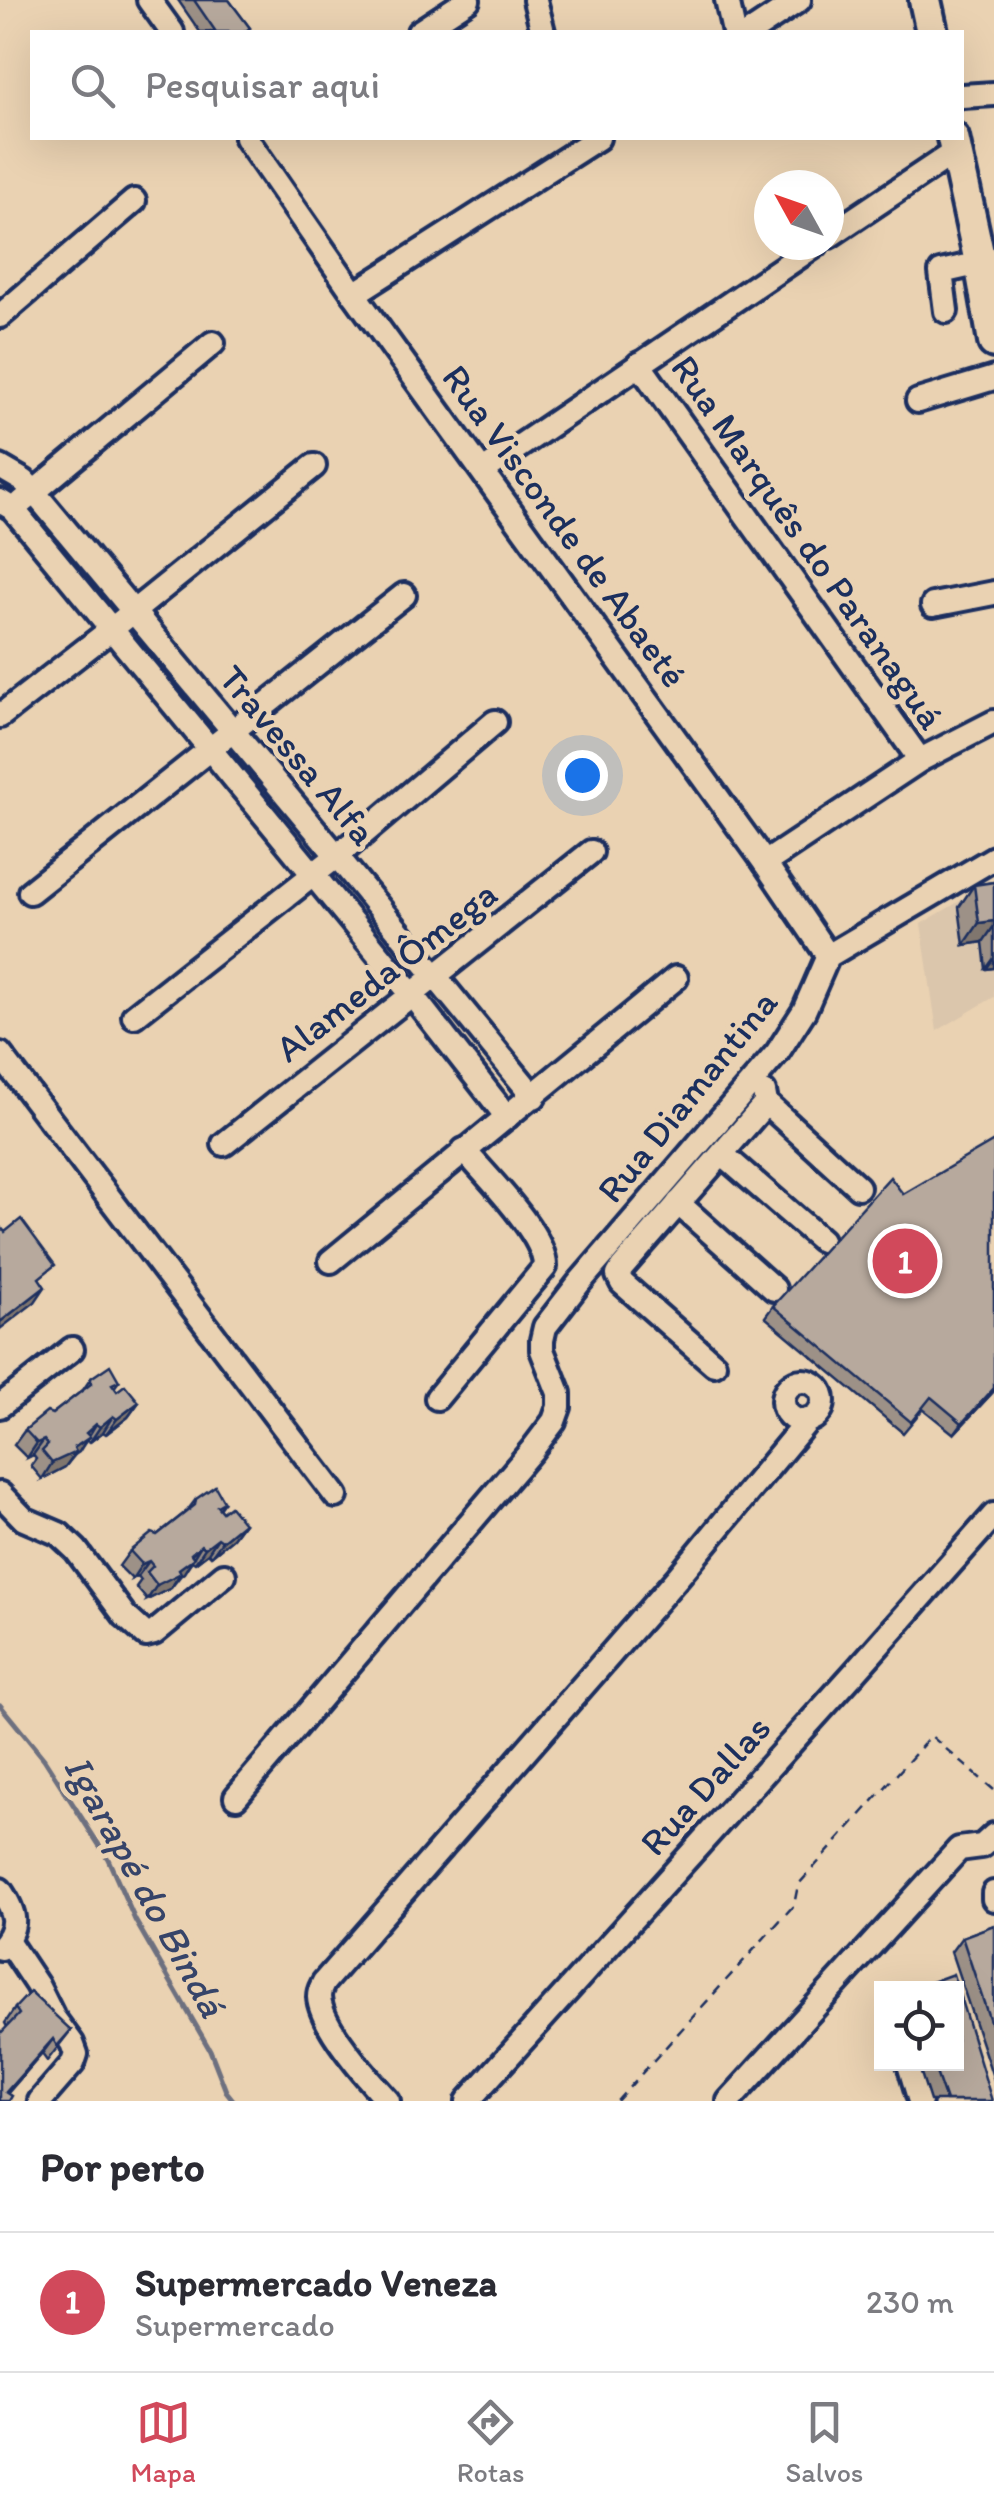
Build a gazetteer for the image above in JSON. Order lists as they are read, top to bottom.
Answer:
{
  "streets": {
    "street": [
      "Rua Visconde de Abaeté",
      "Rua Marquês do Paranaguá",
      "Travessa Alfa",
      "Alameda Ômega",
      "Rua Diamantina",
      "Rua Dallas"
    ]
  },
  "crossings": [
    ["Rua Visconde de Abaeté", "Rua Diamantina"],
    ["Travessa Alfa", "Alameda Ômega"]
  ],
  "water": ["Igarapé do Bindá"],
  "north": "top left",
  "page": {
    "search": "Pesquisar aqui",
    "pins": "1",
    "heading": "Por perto",
    "list": [
      {
        "mark": "1",
        "name": "Supermercado Veneza",
        "note": "Supermercado",
        "value": "230 m"
      }
    ],
    "nav": ["Mapa", "Rotas", "Salvos"]
  }
}
